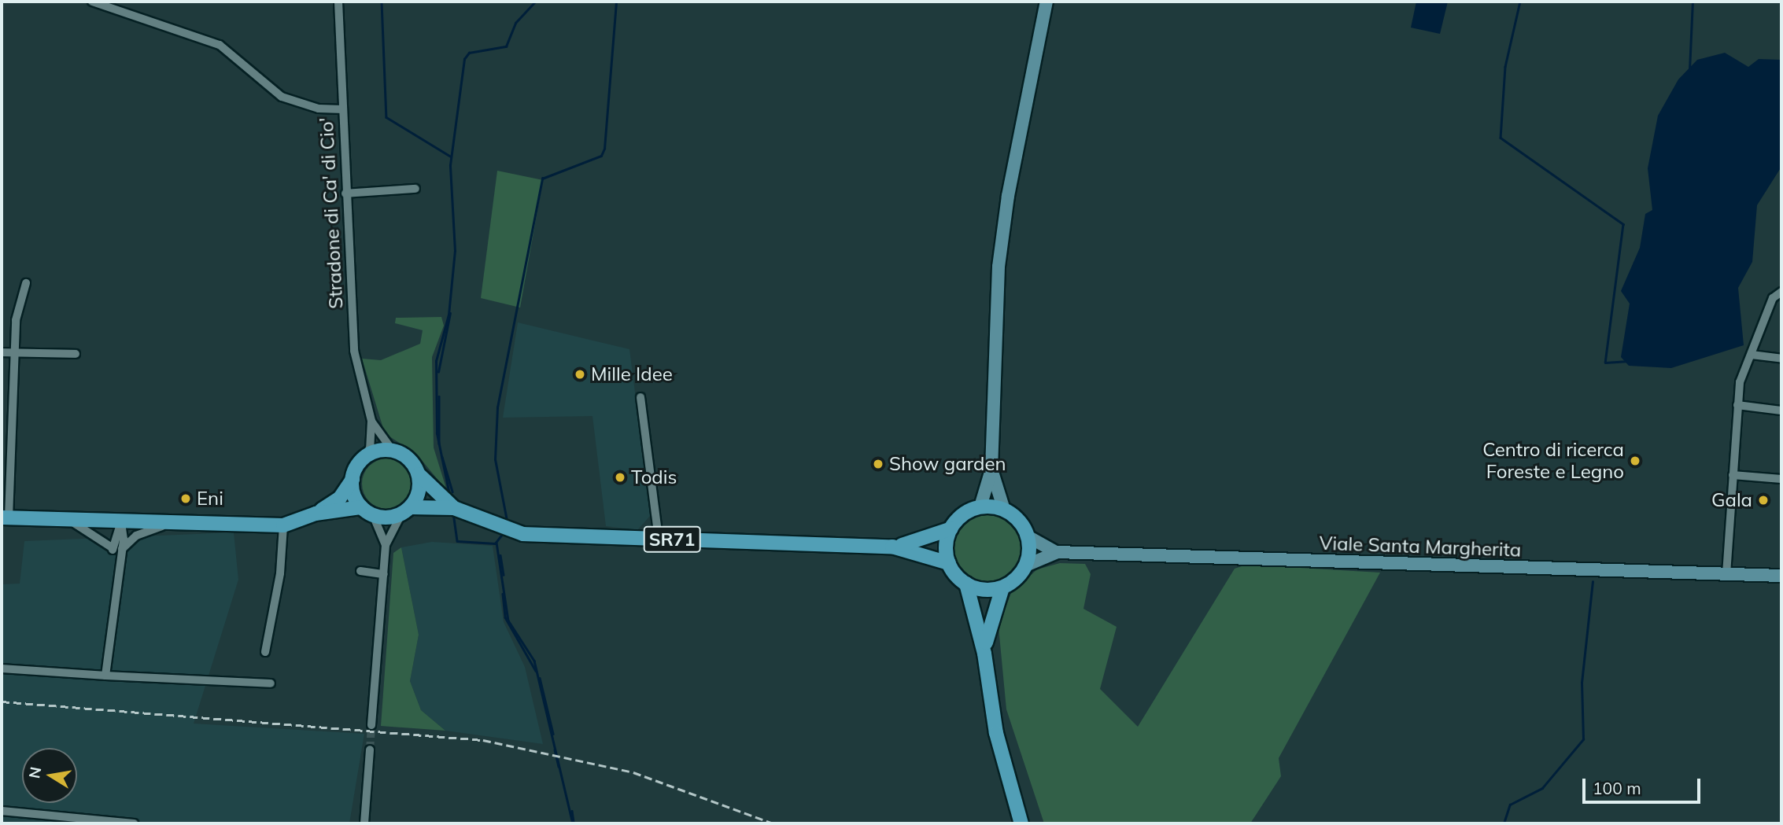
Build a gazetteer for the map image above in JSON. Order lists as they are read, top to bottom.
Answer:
{
  "streets": {
    "main road": ["SR71", "Viale Santa Margherita"],
    "street": ["Stradone di Ca' di Cio'"]
  },
  "crossings": [
    ["SR71", "Viale Santa Margherita"]
  ],
  "places": [
    "Mille Idee",
    "Centro di ricerca Foreste e Legno",
    "Show garden",
    "Todis",
    "Eni",
    "Gala"
  ],
  "scale_bar": "100 m",
  "north": "left"
}
